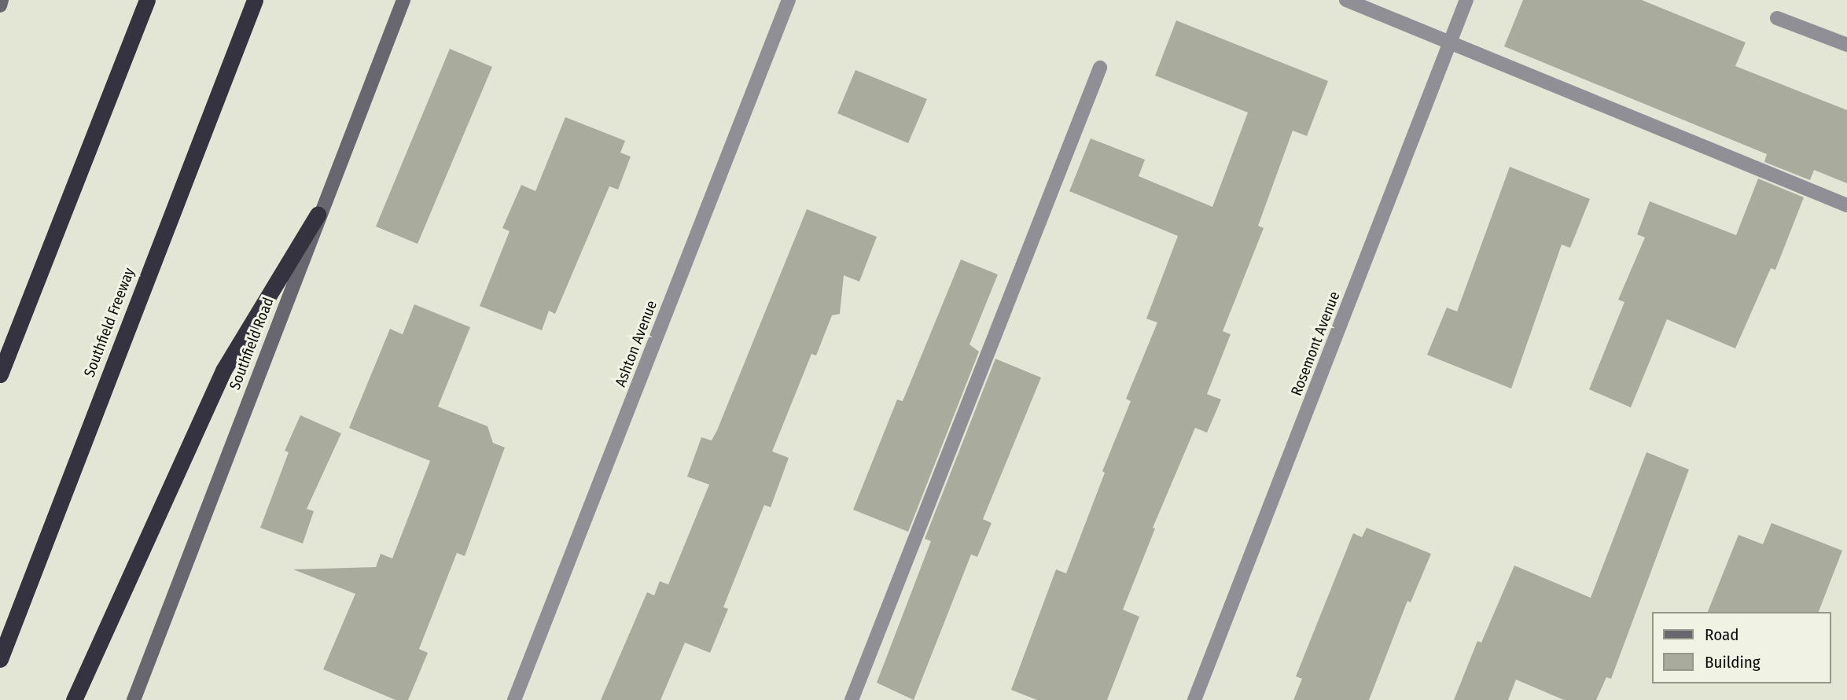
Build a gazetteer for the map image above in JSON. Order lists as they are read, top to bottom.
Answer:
{
  "streets": {
    "highway": ["Southfield Freeway"],
    "main road": ["Southfield Road"],
    "street": ["Ashton Avenue", "Rosemont Avenue"]
  },
  "legend": ["Road", "Building"]
}
